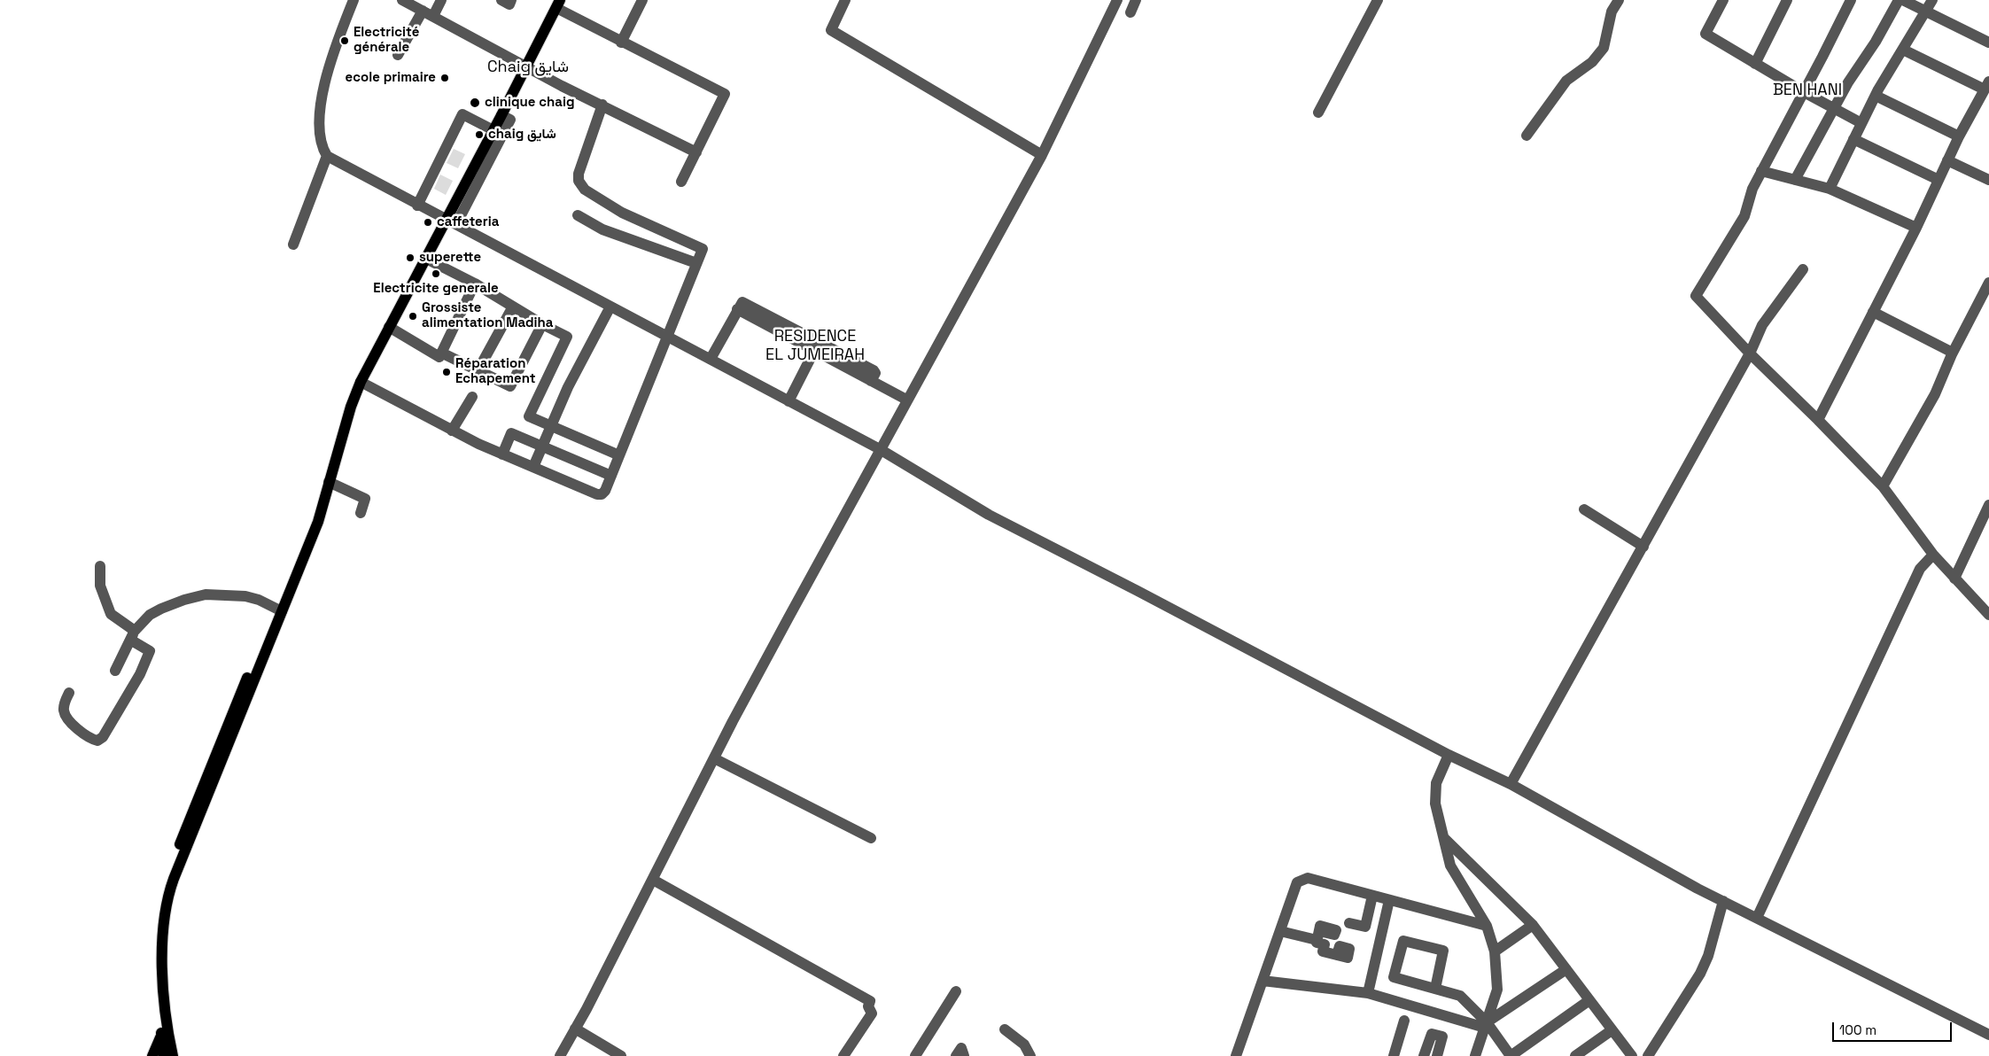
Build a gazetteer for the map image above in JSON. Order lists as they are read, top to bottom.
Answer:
{
  "districts": ["Chaig شايق", "BEN HANI", "RESIDENCE EL JUMEIRAH"],
  "places": [
    "Electricité générale",
    "ecole primaire",
    "clinique chaig",
    "chaig شايق",
    "caffeteria",
    "superette",
    "Electricite generale",
    "Grossiste alimentation Madiha",
    "Réparation Echapement"
  ],
  "scale_bar": "100 m"
}
